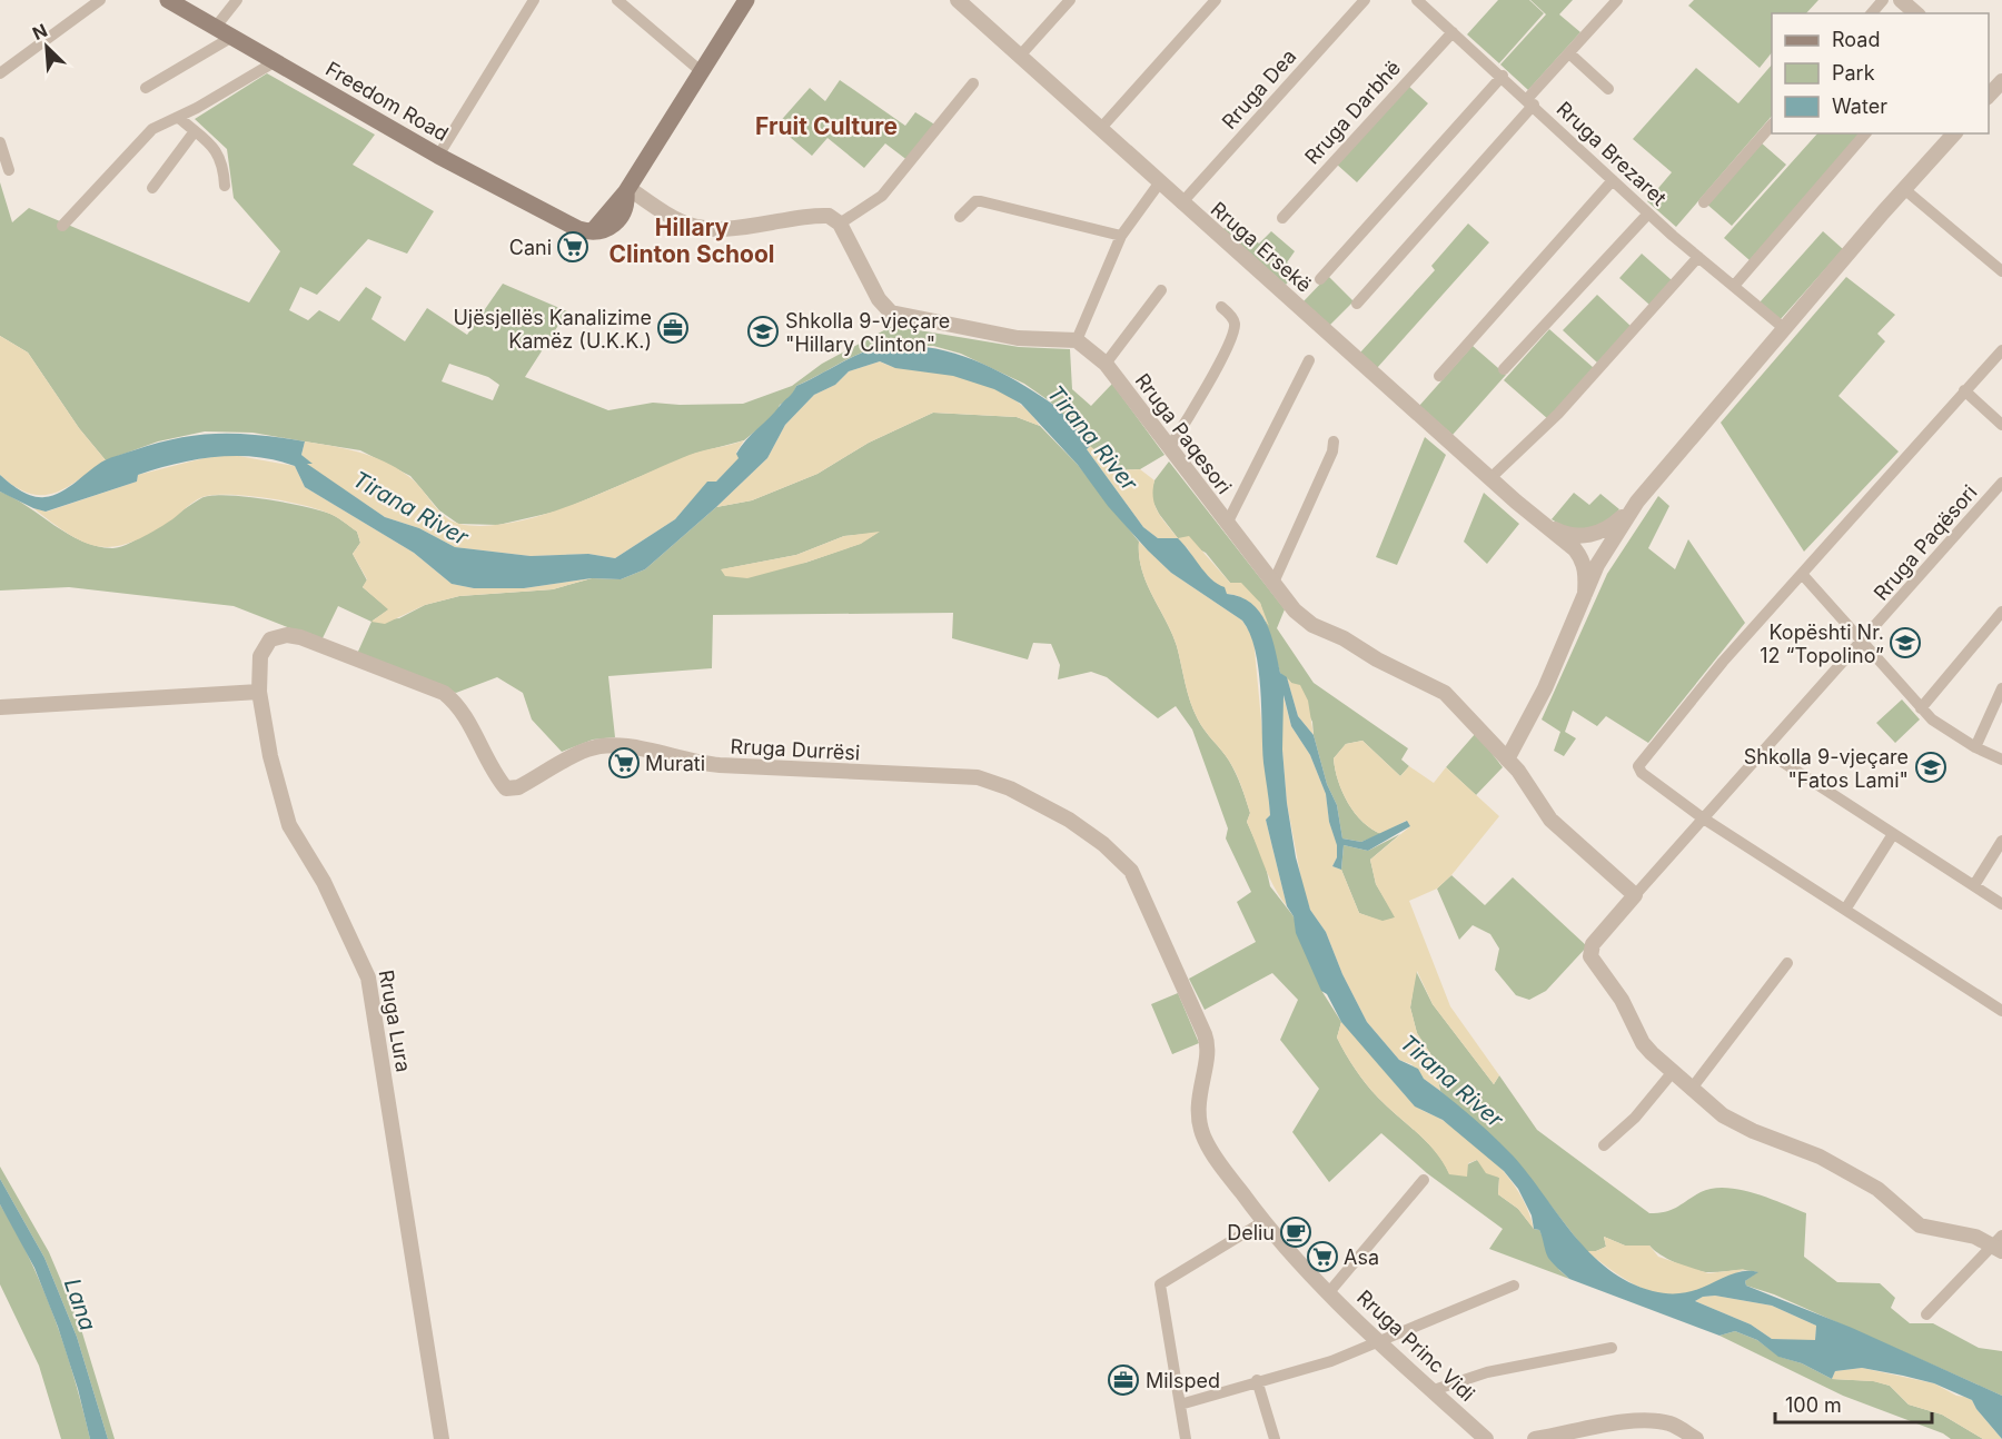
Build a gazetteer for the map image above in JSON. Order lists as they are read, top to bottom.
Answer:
{
  "streets": {
    "main road": ["Freedom Road"],
    "street": [
      "Rruga Dea",
      "Rruga Darbhë",
      "Rruga Brezaret",
      "Rruga Ersekë",
      "Rruga Paqesori",
      "Rruga Paqësori",
      "Rruga Durrësi",
      "Rruga Lura",
      "Rruga Princ Vidi"
    ]
  },
  "crossings": [
    ["Rruga Dea", "Rruga Ersekë"],
    ["Rruga Darbhë", "Rruga Brezaret"],
    ["Rruga Paqesori", "Rruga Paqësori"],
    ["Rruga Durrësi", "Rruga Lura"],
    ["Rruga Durrësi", "Rruga Princ Vidi"]
  ],
  "districts": ["Fruit Culture", "Hillary Clinton School"],
  "water": ["Tirana River", "Lana"],
  "places": {
    "supermarket": ["Cani", "Murati", "Asa"],
    "office": ["Ujësjellës Kanalizime Kamëz (U.K.K.)", "Milsped"],
    "school or university": ["Shkolla 9-vjeçare \"Hillary Clinton\"", "Kopështi Nr. 12 “Topolino”", "Shkolla 9-vjeçare \"Fatos Lami\""],
    "cafe": ["Deliu"]
  },
  "legend": ["Road", "Park", "Water"],
  "scale_bar": "100 m",
  "north": "top left"
}
